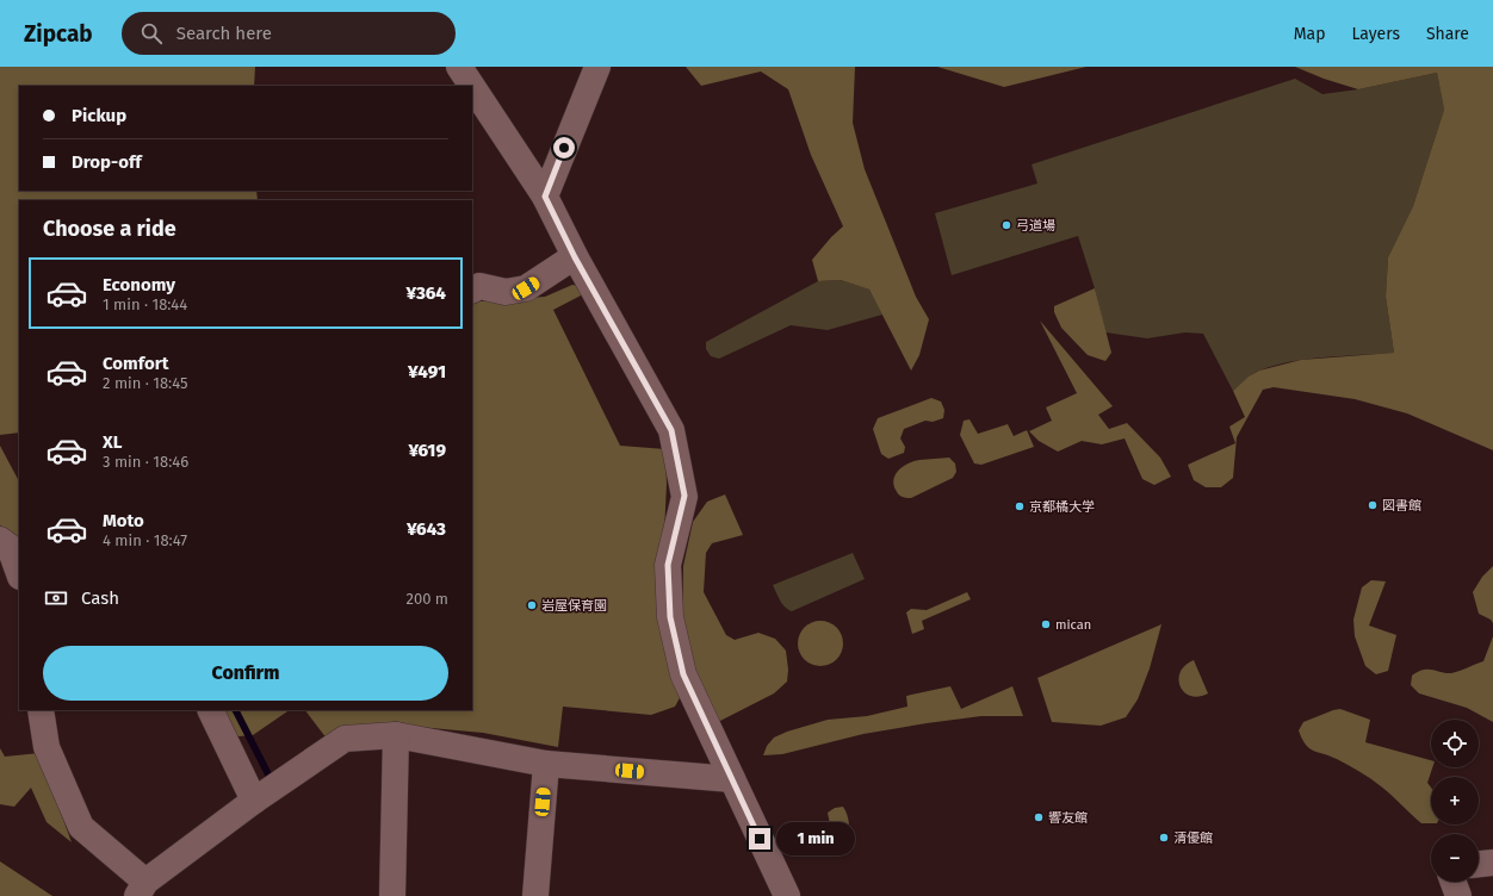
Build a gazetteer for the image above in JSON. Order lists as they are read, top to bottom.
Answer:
{
  "places": [
    "弓道場",
    "図書館",
    "京都橘大学",
    "岩屋保育園",
    "mican",
    "響友館",
    "清優館"
  ],
  "page": {
    "header": "Zipcab",
    "search": "Search here",
    "nav": ["Map", "Layers", "Share"],
    "banner": ["Pickup", "Drop-off"],
    "heading": "Choose a ride",
    "list": [
      {
        "name": "Economy",
        "note": "1 min · 18:44",
        "value": "¥364"
      },
      {
        "name": "Comfort",
        "note": "2 min · 18:45",
        "value": "¥491"
      },
      {
        "name": "XL",
        "note": "3 min · 18:46",
        "value": "¥619"
      },
      {
        "name": "Moto",
        "note": "4 min · 18:47",
        "value": "¥643"
      }
    ],
    "pay": ["Cash", "200 m"],
    "buttons": "Confirm",
    "map_buttons": ["+", "−"],
    "bubble": "1 min"
  }
}
